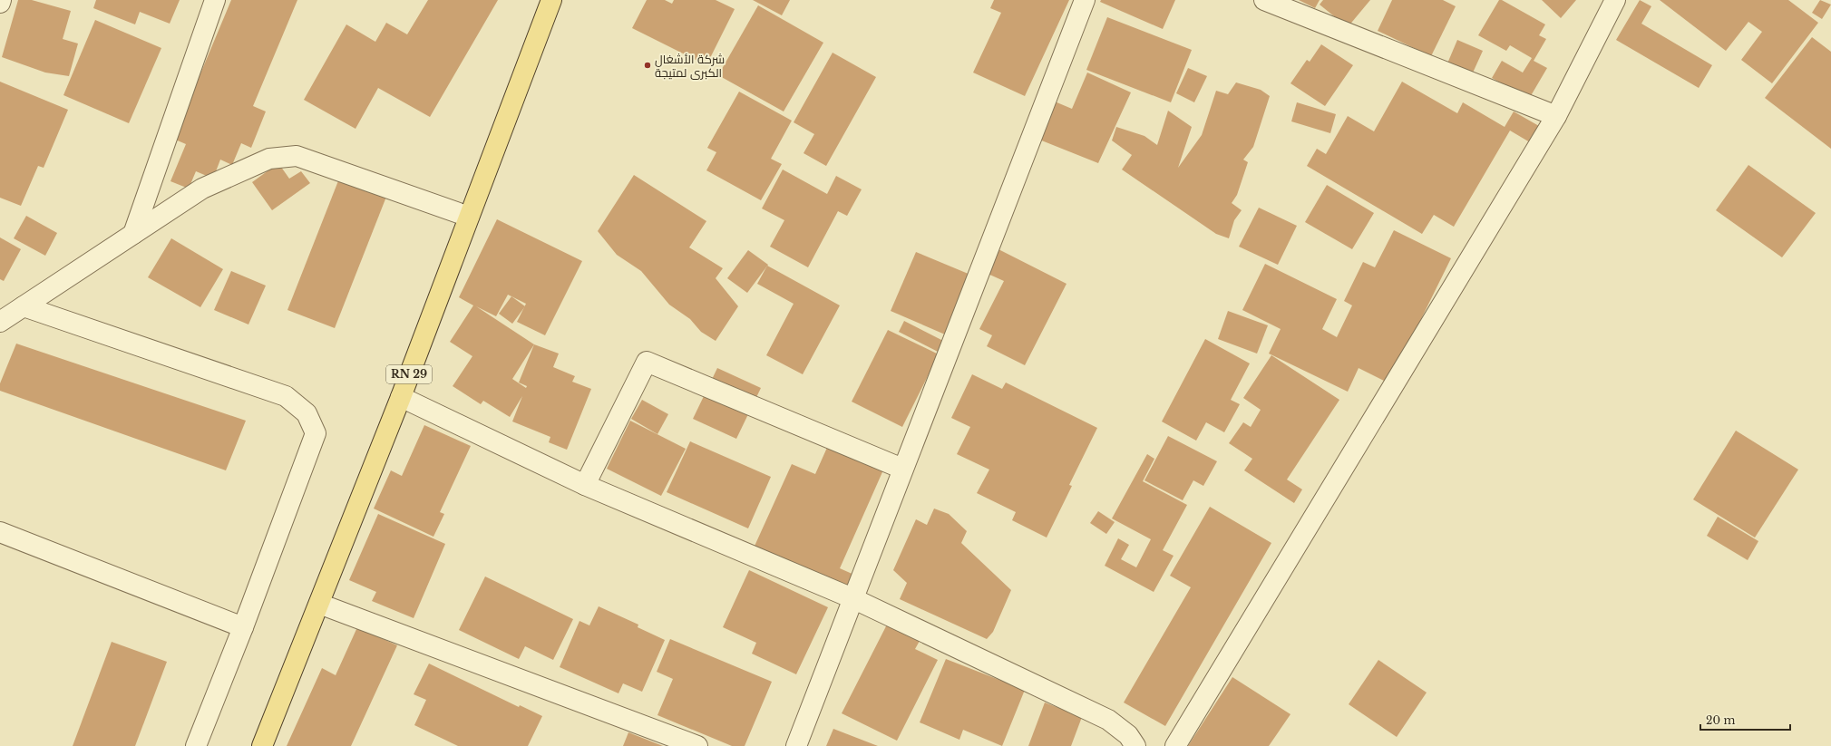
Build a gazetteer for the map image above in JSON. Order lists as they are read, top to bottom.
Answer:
{
  "streets": {
    "main road": ["RN 29"]
  },
  "places": ["شركة الأشغال الكبرى لمتيجة"],
  "scale_bar": "20 m"
}
